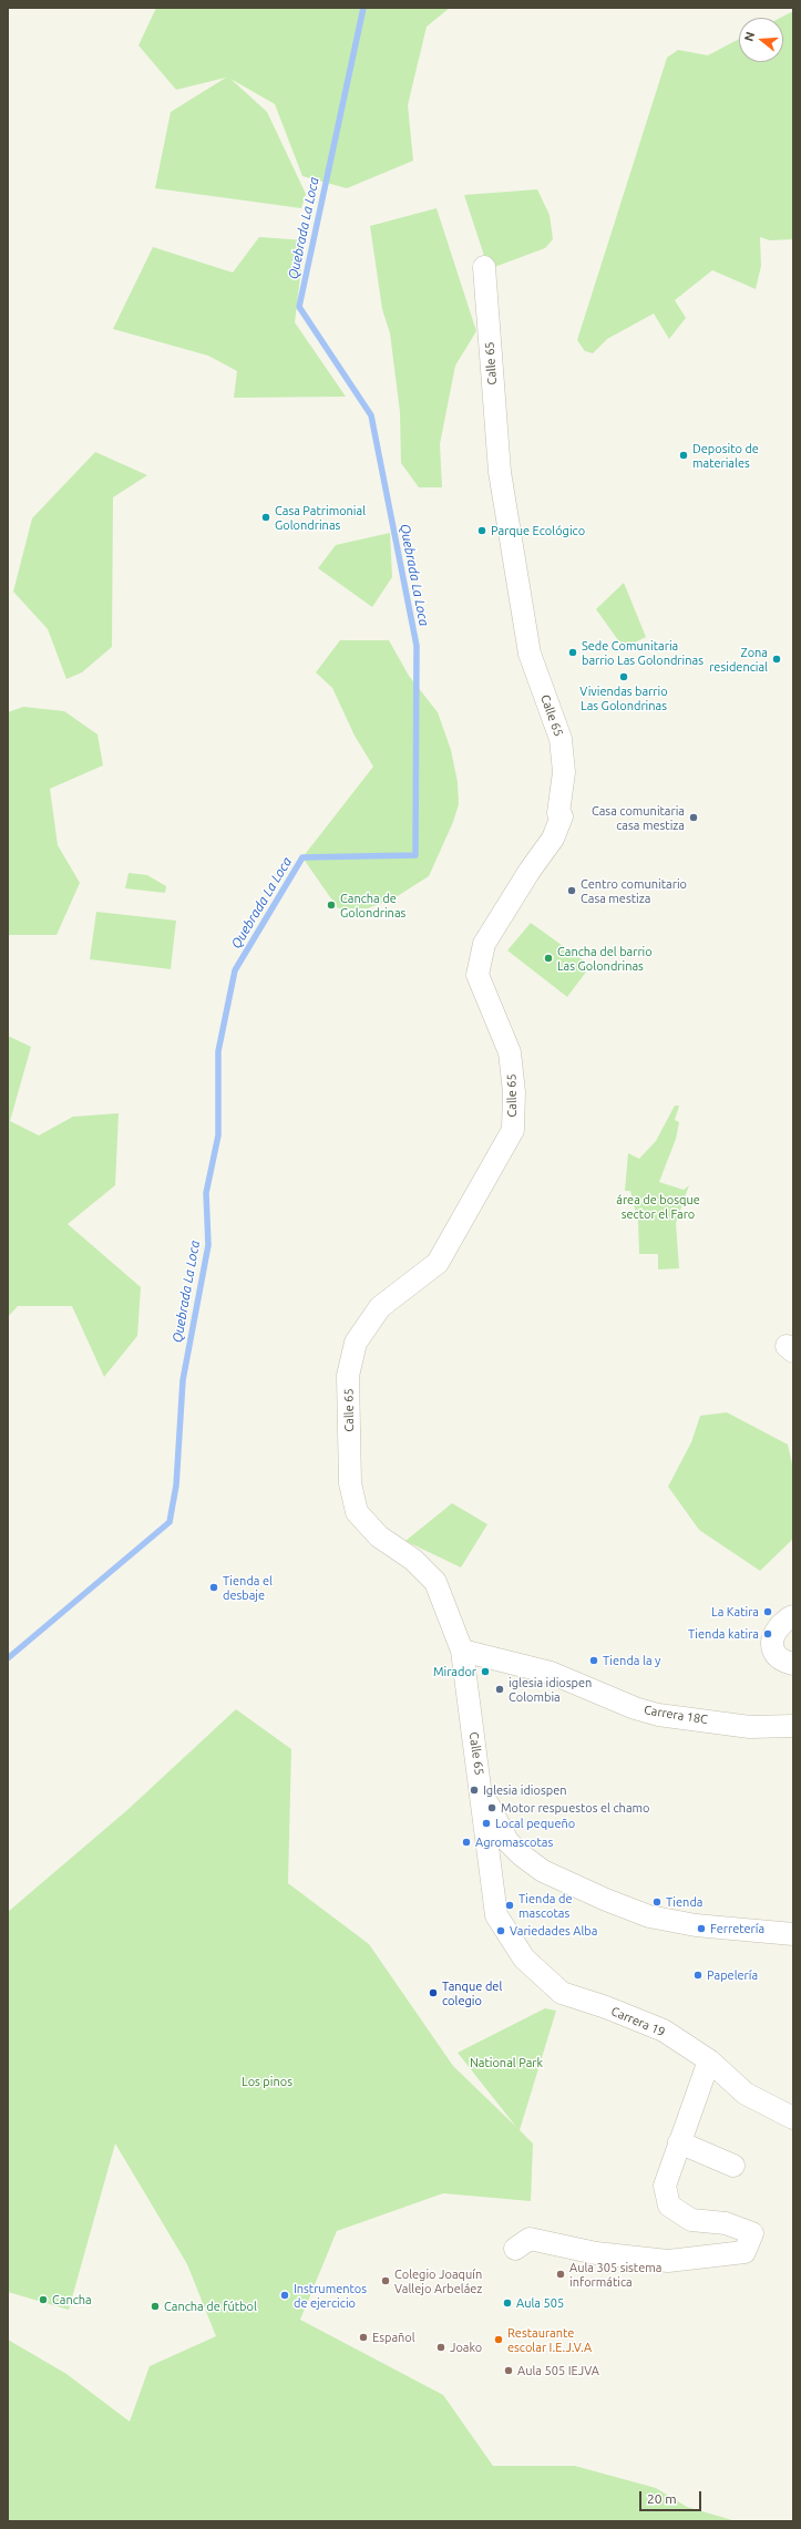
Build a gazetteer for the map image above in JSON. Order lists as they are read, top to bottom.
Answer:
{
  "streets": {
    "street": ["Calle 65", "Carrera 18C", "Carrera 19"]
  },
  "crossings": [
    ["Calle 65", "Carrera 18C"],
    ["Calle 65", "Carrera 19"]
  ],
  "water": ["Quebrada La Loca"],
  "parks": ["área de bosque sector el Faro", "National Park", "Los pinos"],
  "places": [
    "Deposito de materiales",
    "Casa Patrimonial Golondrinas",
    "Parque Ecológico",
    "Sede Comunitaria barrio Las Golondrinas",
    "Zona residencial",
    "Viviendas barrio Las Golondrinas",
    "Casa comunitaria casa mestiza",
    "Centro comunitario Casa mestiza",
    "Cancha de Golondrinas",
    "Cancha del barrio Las Golondrinas",
    "Tienda el desbaje",
    "La Katira",
    "Tienda katira",
    "Tienda la y",
    "Mirador",
    "iglesia idiospen Colombia",
    "Iglesia idiospen",
    "Motor respuestos el chamo",
    "Local pequeño",
    "Agromascotas",
    "Tienda",
    "Tienda de mascotas",
    "Ferretería",
    "Variedades Alba",
    "Papelería",
    "Tanque del colegio",
    "Aula 305 sistema informática",
    "Colegio Joaquín Vallejo Arbeláez",
    "Instrumentos de ejercicio",
    "Cancha",
    "Aula 505",
    "Cancha de fútbol",
    "Español",
    "Restaurante escolar I.E.J.V.A",
    "Joako",
    "Aula 505 IEJVA"
  ],
  "scale_bar": "20 m",
  "north": "left"
}
